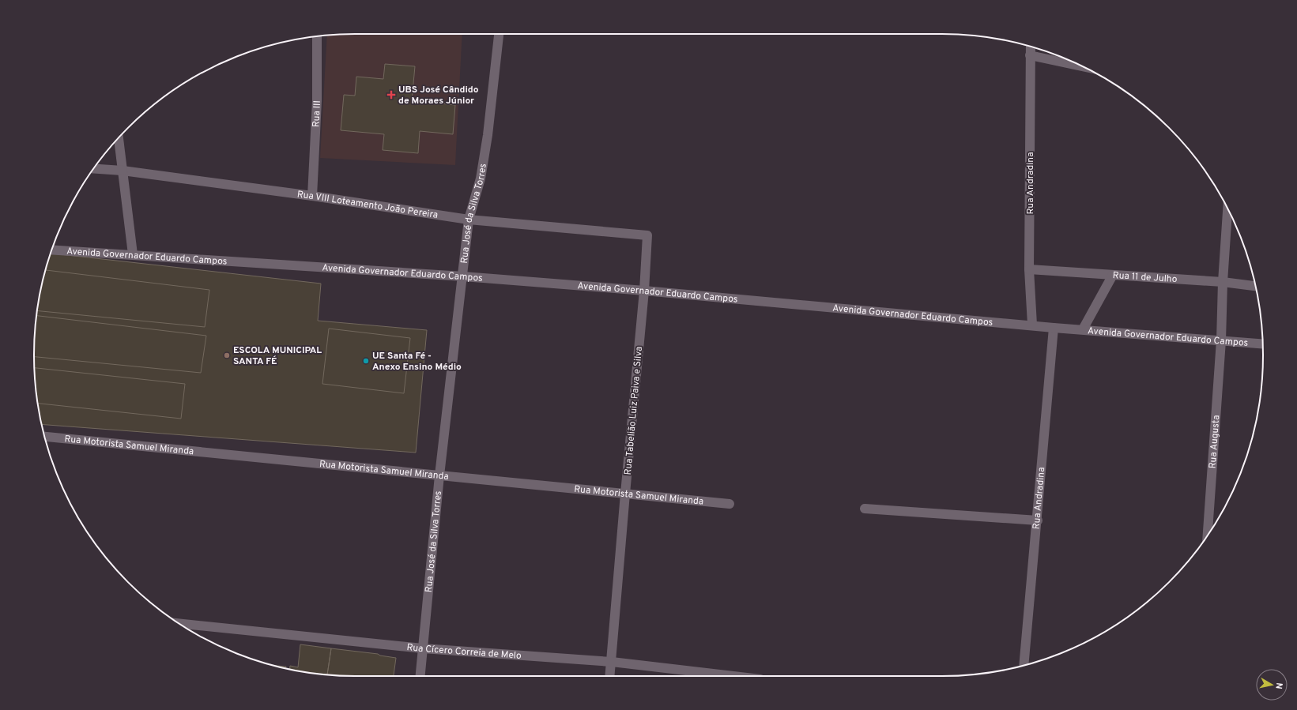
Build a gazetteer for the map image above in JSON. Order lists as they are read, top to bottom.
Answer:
{
  "streets": {
    "street": [
      "Rua III",
      "Rua Andradina",
      "Rua VIII Loteamento João Pereira",
      "Rua José da Silva Torres",
      "Avenida Governador Eduardo Campos",
      "Rua 11 de Julho",
      "Rua Tabelião Luiz Paiva e Silva",
      "Rua Augusta",
      "Rua Motorista Samuel Miranda",
      "Rua Cícero Correia de Melo"
    ]
  },
  "crossings": [
    ["Rua III", "Rua VIII Loteamento João Pereira"],
    ["Rua Andradina", "Avenida Governador Eduardo Campos"],
    ["Rua Andradina", "Rua 11 de Julho"],
    ["Rua VIII Loteamento João Pereira", "Rua José da Silva Torres"],
    ["Rua VIII Loteamento João Pereira", "Rua Tabelião Luiz Paiva e Silva"],
    ["Rua José da Silva Torres", "Avenida Governador Eduardo Campos"],
    ["Rua José da Silva Torres", "Rua Motorista Samuel Miranda"],
    ["Rua José da Silva Torres", "Rua Cícero Correia de Melo"],
    ["Avenida Governador Eduardo Campos", "Rua Tabelião Luiz Paiva e Silva"],
    ["Avenida Governador Eduardo Campos", "Rua Augusta"],
    ["Rua Tabelião Luiz Paiva e Silva", "Rua Motorista Samuel Miranda"],
    ["Rua Tabelião Luiz Paiva e Silva", "Rua Cícero Correia de Melo"]
  ],
  "places": {
    "health": ["UBS José Cândido de Moraes Júnior"],
    "other": ["ESCOLA MUNICIPAL SANTA FÉ", "UE Santa Fé - Anexo Ensino Médio"]
  },
  "north": "right"
}
